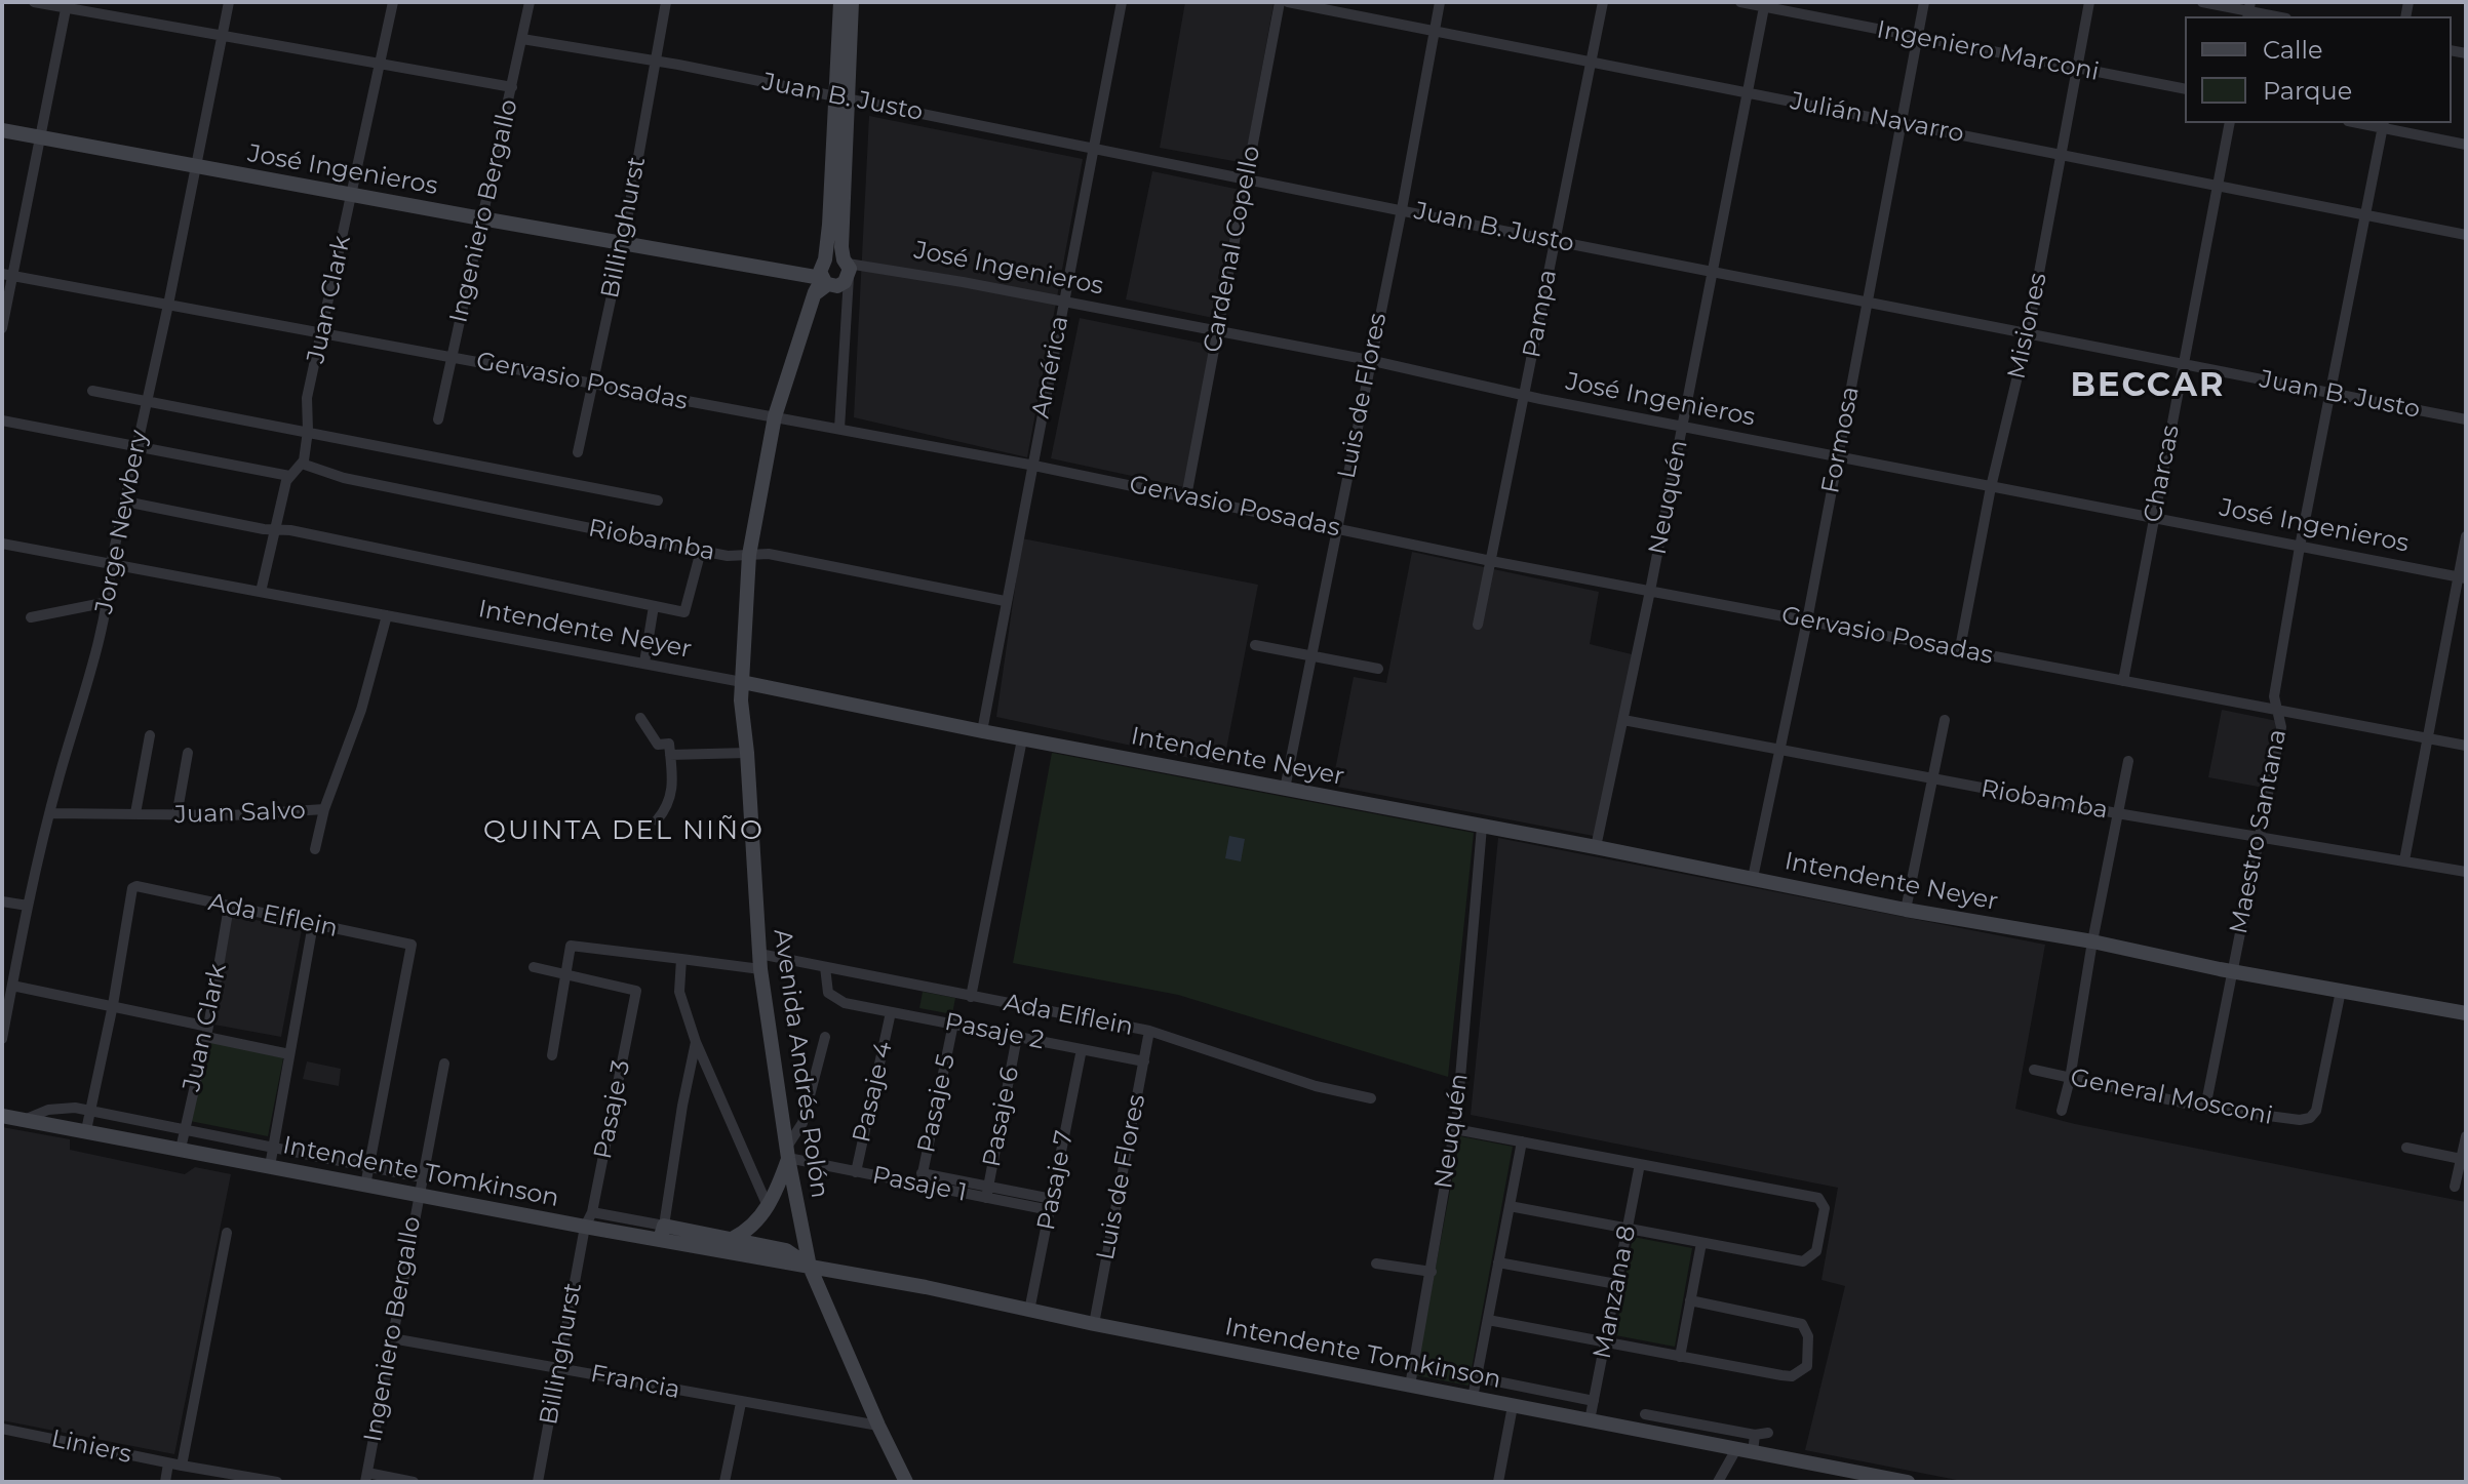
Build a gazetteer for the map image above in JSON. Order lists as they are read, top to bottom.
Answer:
{
  "streets": {
    "street": [
      "Ingeniero Marconi",
      "Juan B. Justo",
      "Julián Navarro",
      "José Ingenieros",
      "Ingeniero Bergallo",
      "Billinghurst",
      "Cardenal Copello",
      "Juan Clark",
      "Pampa",
      "Misiones",
      "América",
      "Gervasio Posadas",
      "Luis de Flores",
      "Formosa",
      "Charcas",
      "Neuquén",
      "Jorge Newbery",
      "Riobamba",
      "Intendente Neyer",
      "Juan Salvo",
      "Maestro Santana",
      "Ada Elflein",
      "Pasaje 2",
      "Avenida Andrés Rolón",
      "Pasaje 4",
      "General Mosconi",
      "Pasaje 5",
      "Pasaje 3",
      "Pasaje 6",
      "Intendente Tomkinson",
      "Pasaje 7",
      "Pasaje 1",
      "Manzana 8",
      "Francia",
      "Liniers"
    ]
  },
  "crossings": [
    ["Ingeniero Marconi", "Misiones"],
    ["Ingeniero Marconi", "Formosa"],
    ["Ingeniero Marconi", "Neuquén"],
    ["Juan B. Justo", "Ingeniero Bergallo"],
    ["Juan B. Justo", "Billinghurst"],
    ["Juan B. Justo", "Cardenal Copello"],
    ["Juan B. Justo", "Pampa"],
    ["Juan B. Justo", "Misiones"],
    ["Juan B. Justo", "América"],
    ["Juan B. Justo", "Luis de Flores"],
    ["Juan B. Justo", "Formosa"],
    ["Juan B. Justo", "Charcas"],
    ["Juan B. Justo", "Neuquén"],
    ["Juan B. Justo", "Maestro Santana"],
    ["Julián Navarro", "Pampa"],
    ["Julián Navarro", "Misiones"],
    ["Julián Navarro", "Luis de Flores"],
    ["Julián Navarro", "Formosa"],
    ["Julián Navarro", "Charcas"],
    ["Julián Navarro", "Neuquén"],
    ["Julián Navarro", "Maestro Santana"],
    ["José Ingenieros", "Ingeniero Bergallo"],
    ["José Ingenieros", "Billinghurst"],
    ["José Ingenieros", "Cardenal Copello"],
    ["José Ingenieros", "Juan Clark"],
    ["José Ingenieros", "Pampa"],
    ["José Ingenieros", "Misiones"],
    ["José Ingenieros", "América"],
    ["José Ingenieros", "Luis de Flores"],
    ["José Ingenieros", "Formosa"],
    ["José Ingenieros", "Charcas"],
    ["José Ingenieros", "Neuquén"],
    ["José Ingenieros", "Jorge Newbery"],
    ["José Ingenieros", "Maestro Santana"],
    ["José Ingenieros", "Avenida Andrés Rolón"],
    ["Ingeniero Bergallo", "Gervasio Posadas"],
    ["Ingeniero Bergallo", "Intendente Tomkinson"],
    ["Ingeniero Bergallo", "Francia"],
    ["Billinghurst", "Gervasio Posadas"],
    ["Billinghurst", "Pasaje 3"],
    ["Billinghurst", "Intendente Tomkinson"],
    ["Billinghurst", "Francia"],
    ["Cardenal Copello", "Gervasio Posadas"],
    ["Juan Clark", "Gervasio Posadas"],
    ["Juan Clark", "Riobamba"],
    ["Juan Clark", "Ada Elflein"],
    ["Juan Clark", "Intendente Tomkinson"],
    ["Pampa", "Gervasio Posadas"],
    ["Misiones", "Gervasio Posadas"],
    ["América", "Gervasio Posadas"],
    ["América", "Riobamba"],
    ["América", "Intendente Neyer"],
    ["Gervasio Posadas", "Luis de Flores"],
    ["Gervasio Posadas", "Formosa"],
    ["Gervasio Posadas", "Charcas"],
    ["Gervasio Posadas", "Neuquén"],
    ["Gervasio Posadas", "Jorge Newbery"],
    ["Gervasio Posadas", "Maestro Santana"],
    ["Gervasio Posadas", "Avenida Andrés Rolón"],
    ["Luis de Flores", "Intendente Neyer"],
    ["Luis de Flores", "Ada Elflein"],
    ["Luis de Flores", "Pasaje 2"],
    ["Luis de Flores", "Intendente Tomkinson"],
    ["Formosa", "Riobamba"],
    ["Formosa", "Intendente Neyer"],
    ["Neuquén", "Riobamba"],
    ["Neuquén", "Intendente Neyer"],
    ["Neuquén", "Intendente Tomkinson"],
    ["Jorge Newbery", "Intendente Neyer"],
    ["Jorge Newbery", "Juan Salvo"],
    ["Riobamba", "Maestro Santana"],
    ["Riobamba", "Avenida Andrés Rolón"],
    ["Intendente Neyer", "Juan Salvo"],
    ["Intendente Neyer", "Maestro Santana"],
    ["Intendente Neyer", "Avenida Andrés Rolón"],
    ["Intendente Neyer", "General Mosconi"],
    ["Maestro Santana", "General Mosconi"],
    ["Ada Elflein", "Pasaje 2"],
    ["Ada Elflein", "Avenida Andrés Rolón"],
    ["Ada Elflein", "Pasaje 3"],
    ["Ada Elflein", "Intendente Tomkinson"],
    ["Pasaje 2", "Pasaje 4"],
    ["Pasaje 2", "Pasaje 5"],
    ["Pasaje 2", "Pasaje 6"],
    ["Pasaje 2", "Pasaje 7"],
    ["Avenida Andrés Rolón", "Intendente Tomkinson"],
    ["Avenida Andrés Rolón", "Pasaje 1"],
    ["Avenida Andrés Rolón", "Francia"],
    ["Pasaje 4", "Pasaje 1"],
    ["Pasaje 5", "Pasaje 1"],
    ["Pasaje 3", "Intendente Tomkinson"],
    ["Pasaje 6", "Pasaje 1"],
    ["Intendente Tomkinson", "Pasaje 7"],
    ["Intendente Tomkinson", "Manzana 8"],
    ["Pasaje 7", "Pasaje 1"]
  ],
  "districts": ["BECCAR", "QUINTA DEL NIÑO"],
  "legend": ["Calle", "Parque"]
}
